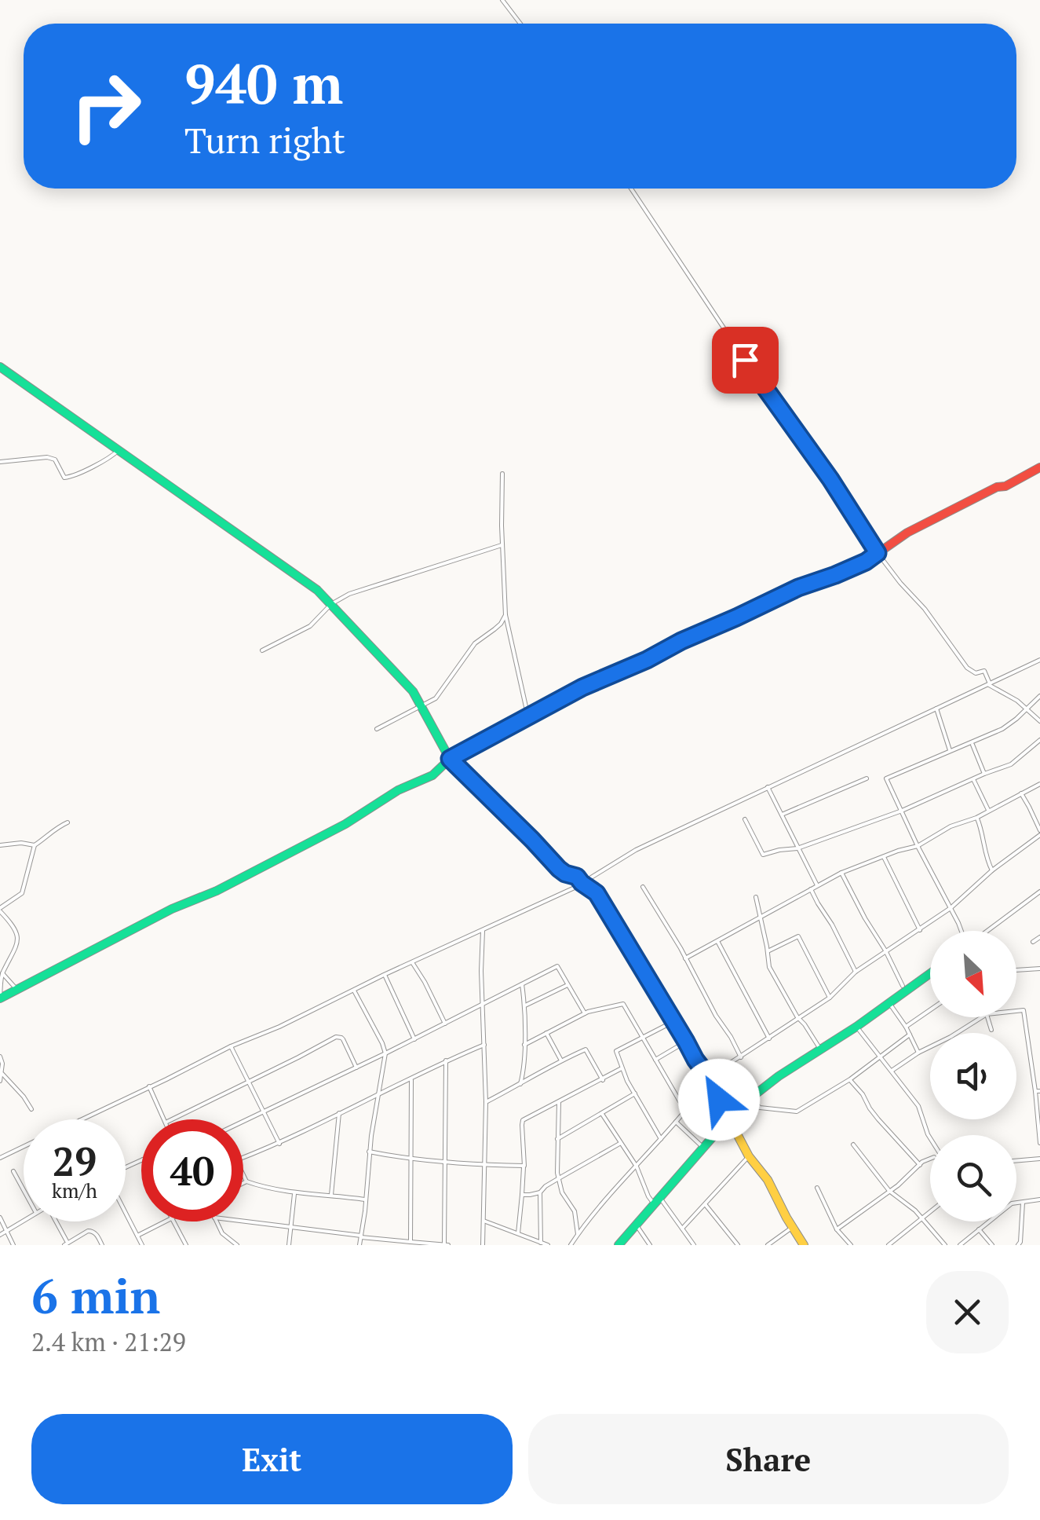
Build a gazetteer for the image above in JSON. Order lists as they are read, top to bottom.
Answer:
{
  "north": "bottom right",
  "page": {
    "turn": ["940 m", "Turn right"],
    "speed": "29 km/h",
    "limit": "40",
    "heading": ["6 min", "2.4 km · 21:29"],
    "buttons": ["Exit", "Share"]
  }
}
